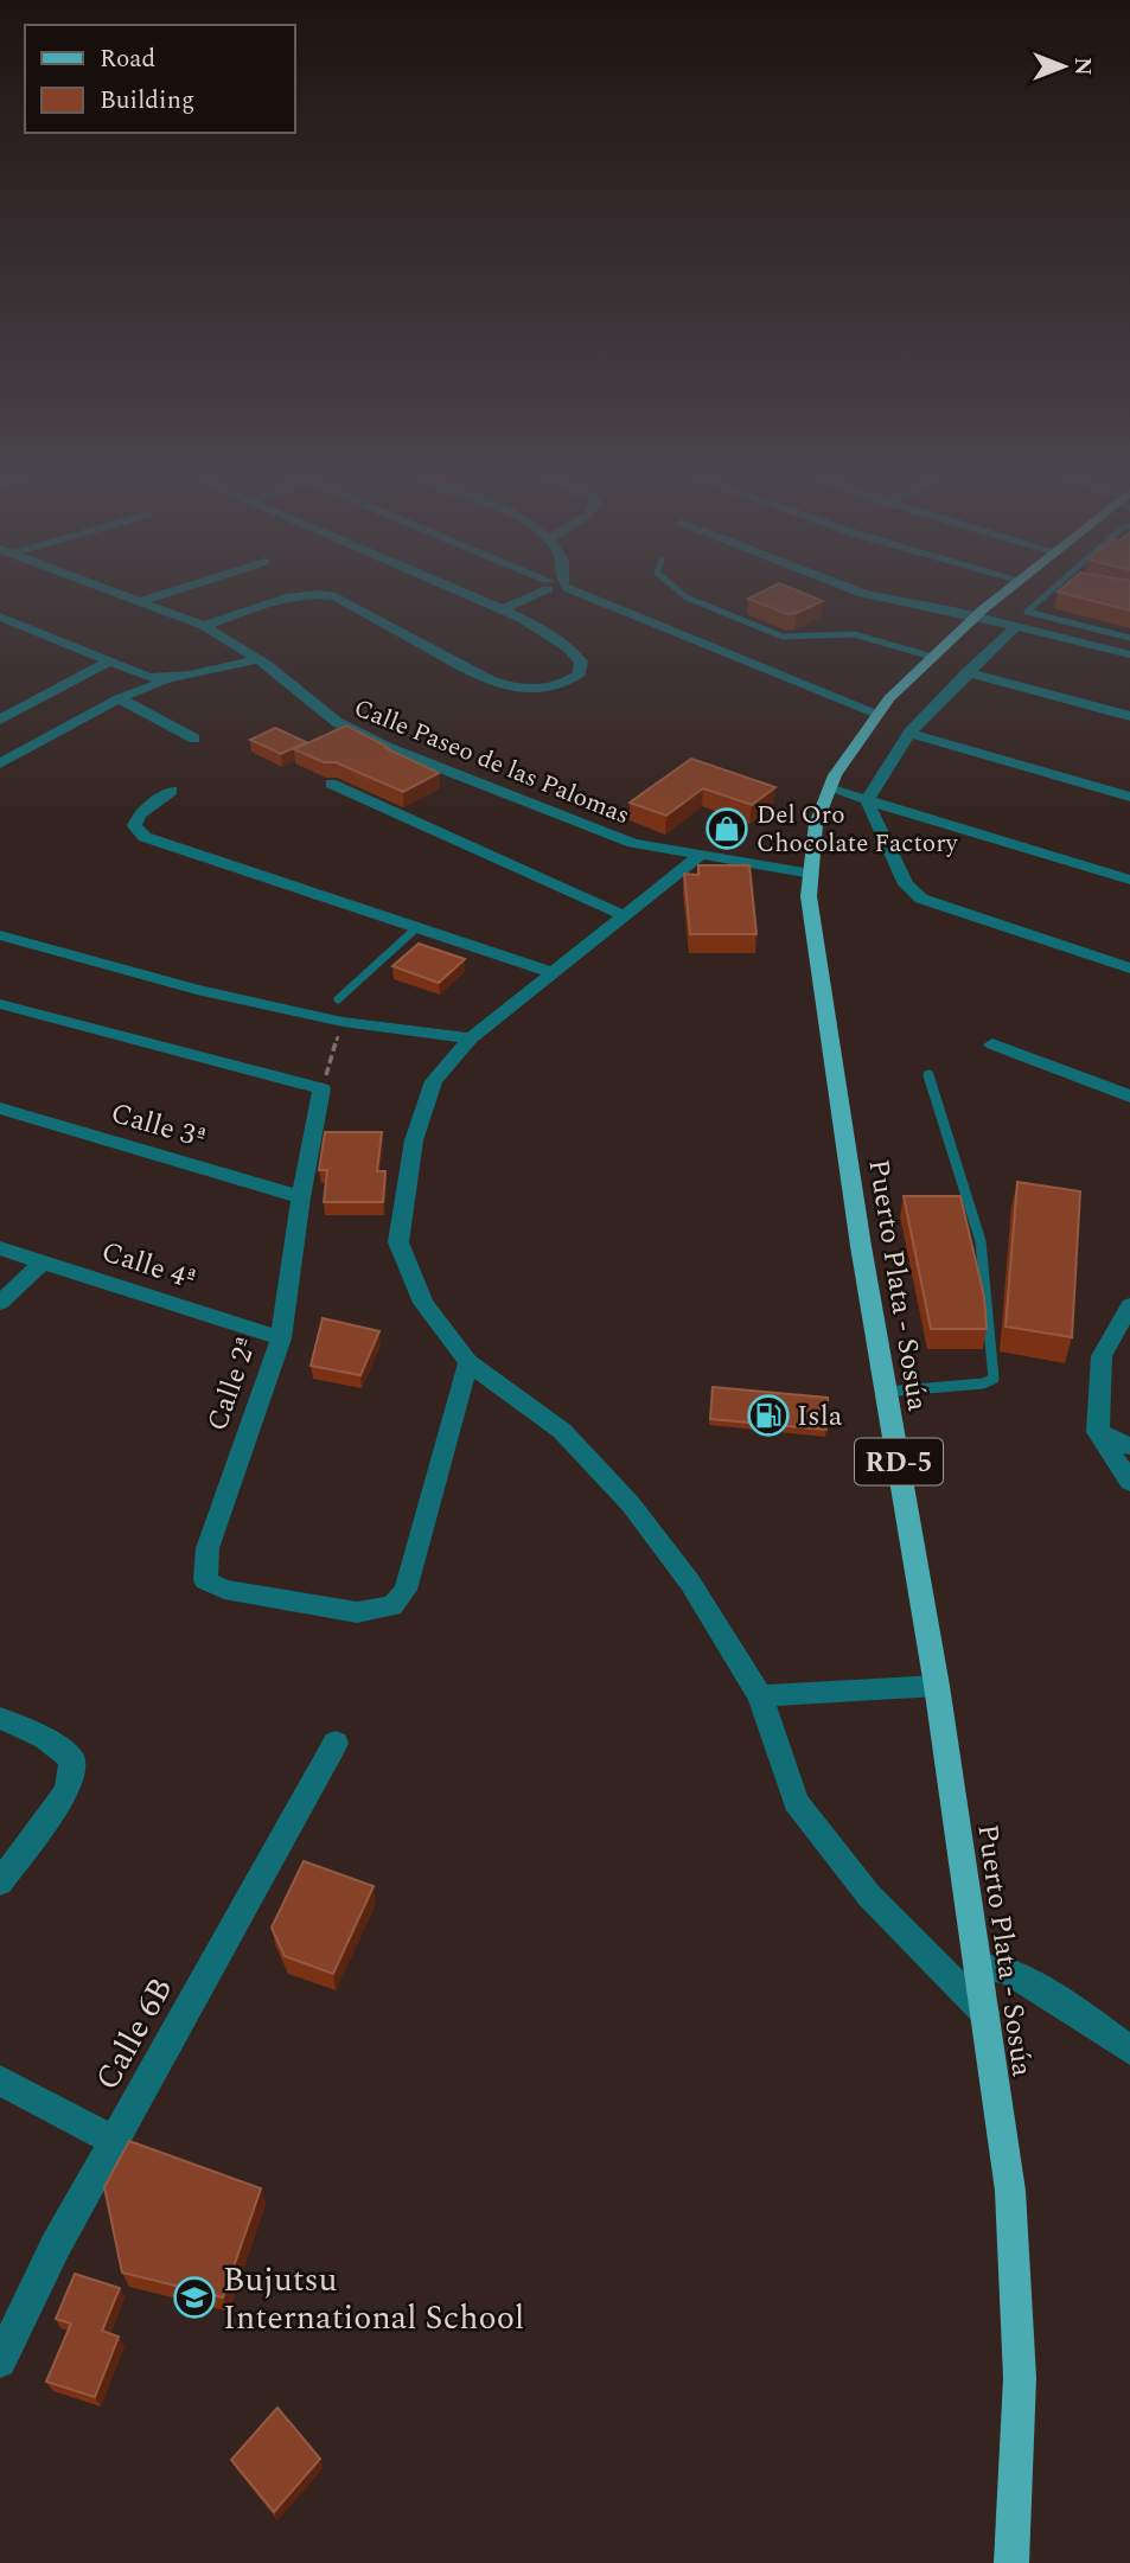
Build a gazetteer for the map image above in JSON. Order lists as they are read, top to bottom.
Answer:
{
  "streets": {
    "main road": ["Puerto Plata - Sosúa", "RD-5"],
    "street": [
      "Calle Paseo de las Palomas",
      "Calle 3ª",
      "Calle 4ª",
      "Calle 2ª",
      "Calle 6B"
    ]
  },
  "crossings": [
    ["Calle Paseo de las Palomas", "Puerto Plata - Sosúa"],
    ["Calle 3ª", "Calle 2ª"],
    ["Calle 4ª", "Calle 2ª"]
  ],
  "places": {
    "shop": ["Del Oro Chocolate Factory"],
    "fuel station": ["Isla"],
    "school or university": ["Bujutsu International School"]
  },
  "legend": ["Road", "Building"],
  "north": "right"
}
